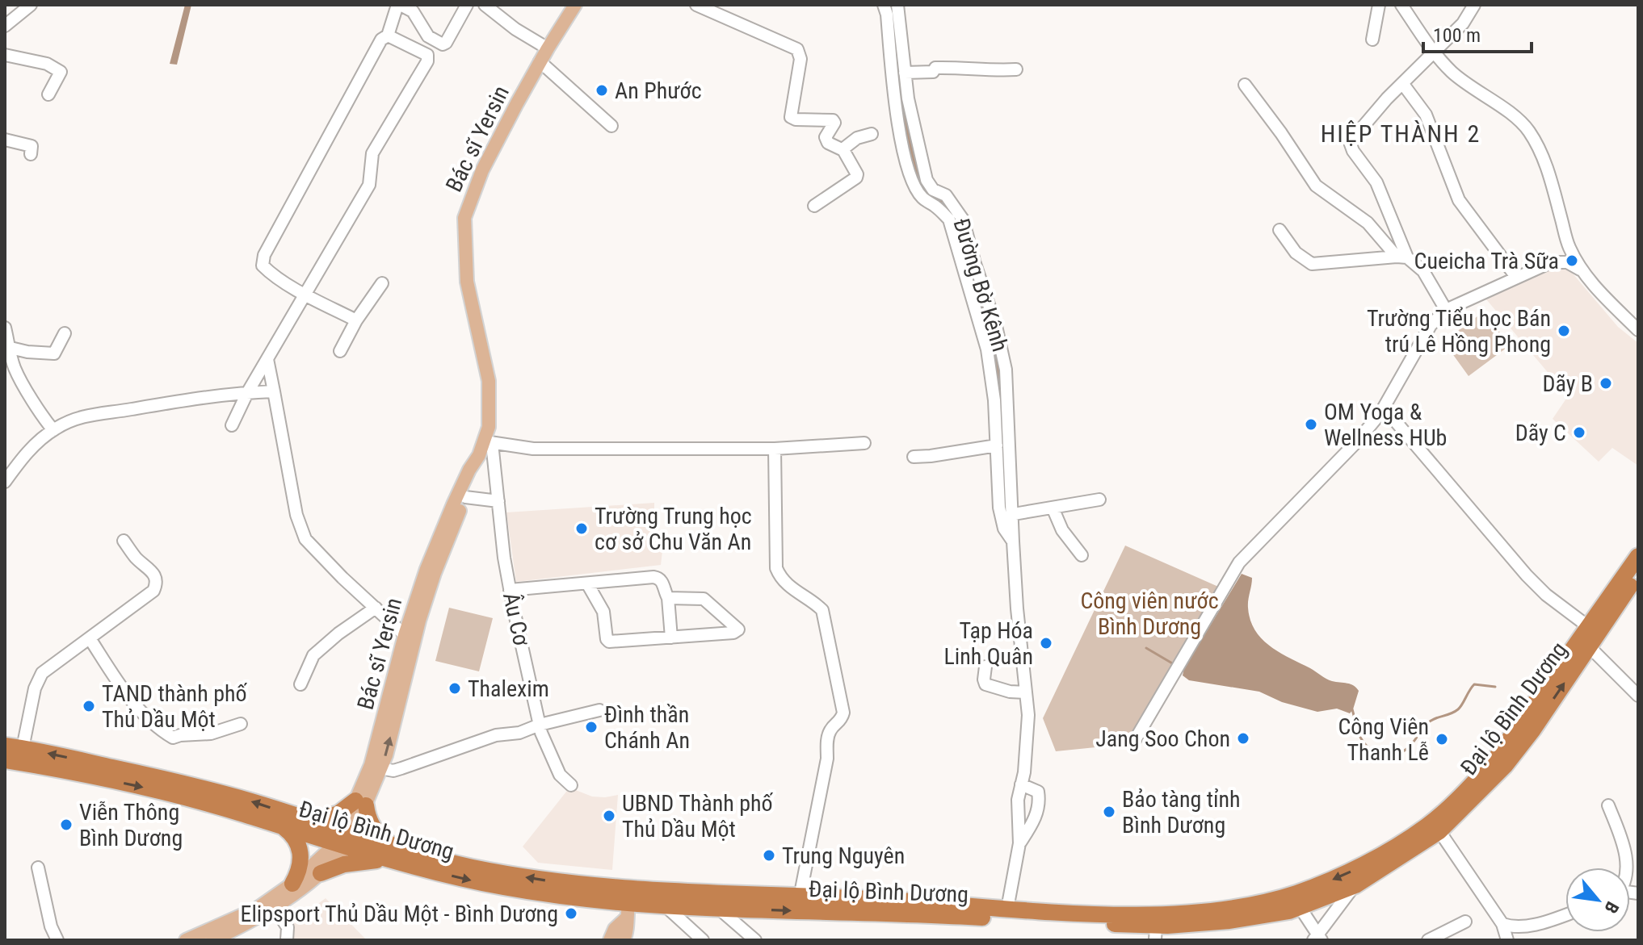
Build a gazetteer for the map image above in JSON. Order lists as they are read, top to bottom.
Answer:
{
  "streets": {
    "highway": ["Đại lộ Bình Dương"],
    "main road": ["Bác sĩ Yersin"],
    "street": ["Đường Bờ Kênh", "Âu Cơ"]
  },
  "crossings": [
    ["Bác sĩ Yersin", "Âu Cơ"],
    ["Bác sĩ Yersin", "Đại lộ Bình Dương"]
  ],
  "districts": ["HIỆP THÀNH 2"],
  "parks": ["Công viên nước Bình Dương"],
  "places": [
    "An Phước",
    "Cueicha Trà Sữa",
    "Trường Tiểu học Bán trú Lê Hồng Phong",
    "Dãy B",
    "OM Yoga & Wellness HUb",
    "Dãy C",
    "Trường Trung học cơ sở Chu Văn An",
    "Tạp Hóa Linh Quân",
    "Thalexim",
    "TAND thành phố Thủ Dầu Một",
    "Đình thần Chánh An",
    "Jang Soo Chon",
    "Công Viên Thanh Lễ",
    "Bảo tàng tỉnh Bình Dương",
    "UBND Thành phố Thủ Dầu Một",
    "Viễn Thông Bình Dương",
    "Trung Nguyên",
    "Elipsport Thủ Dầu Một - Bình Dương"
  ],
  "scale_bar": "100 m",
  "north": "bottom right"
}
